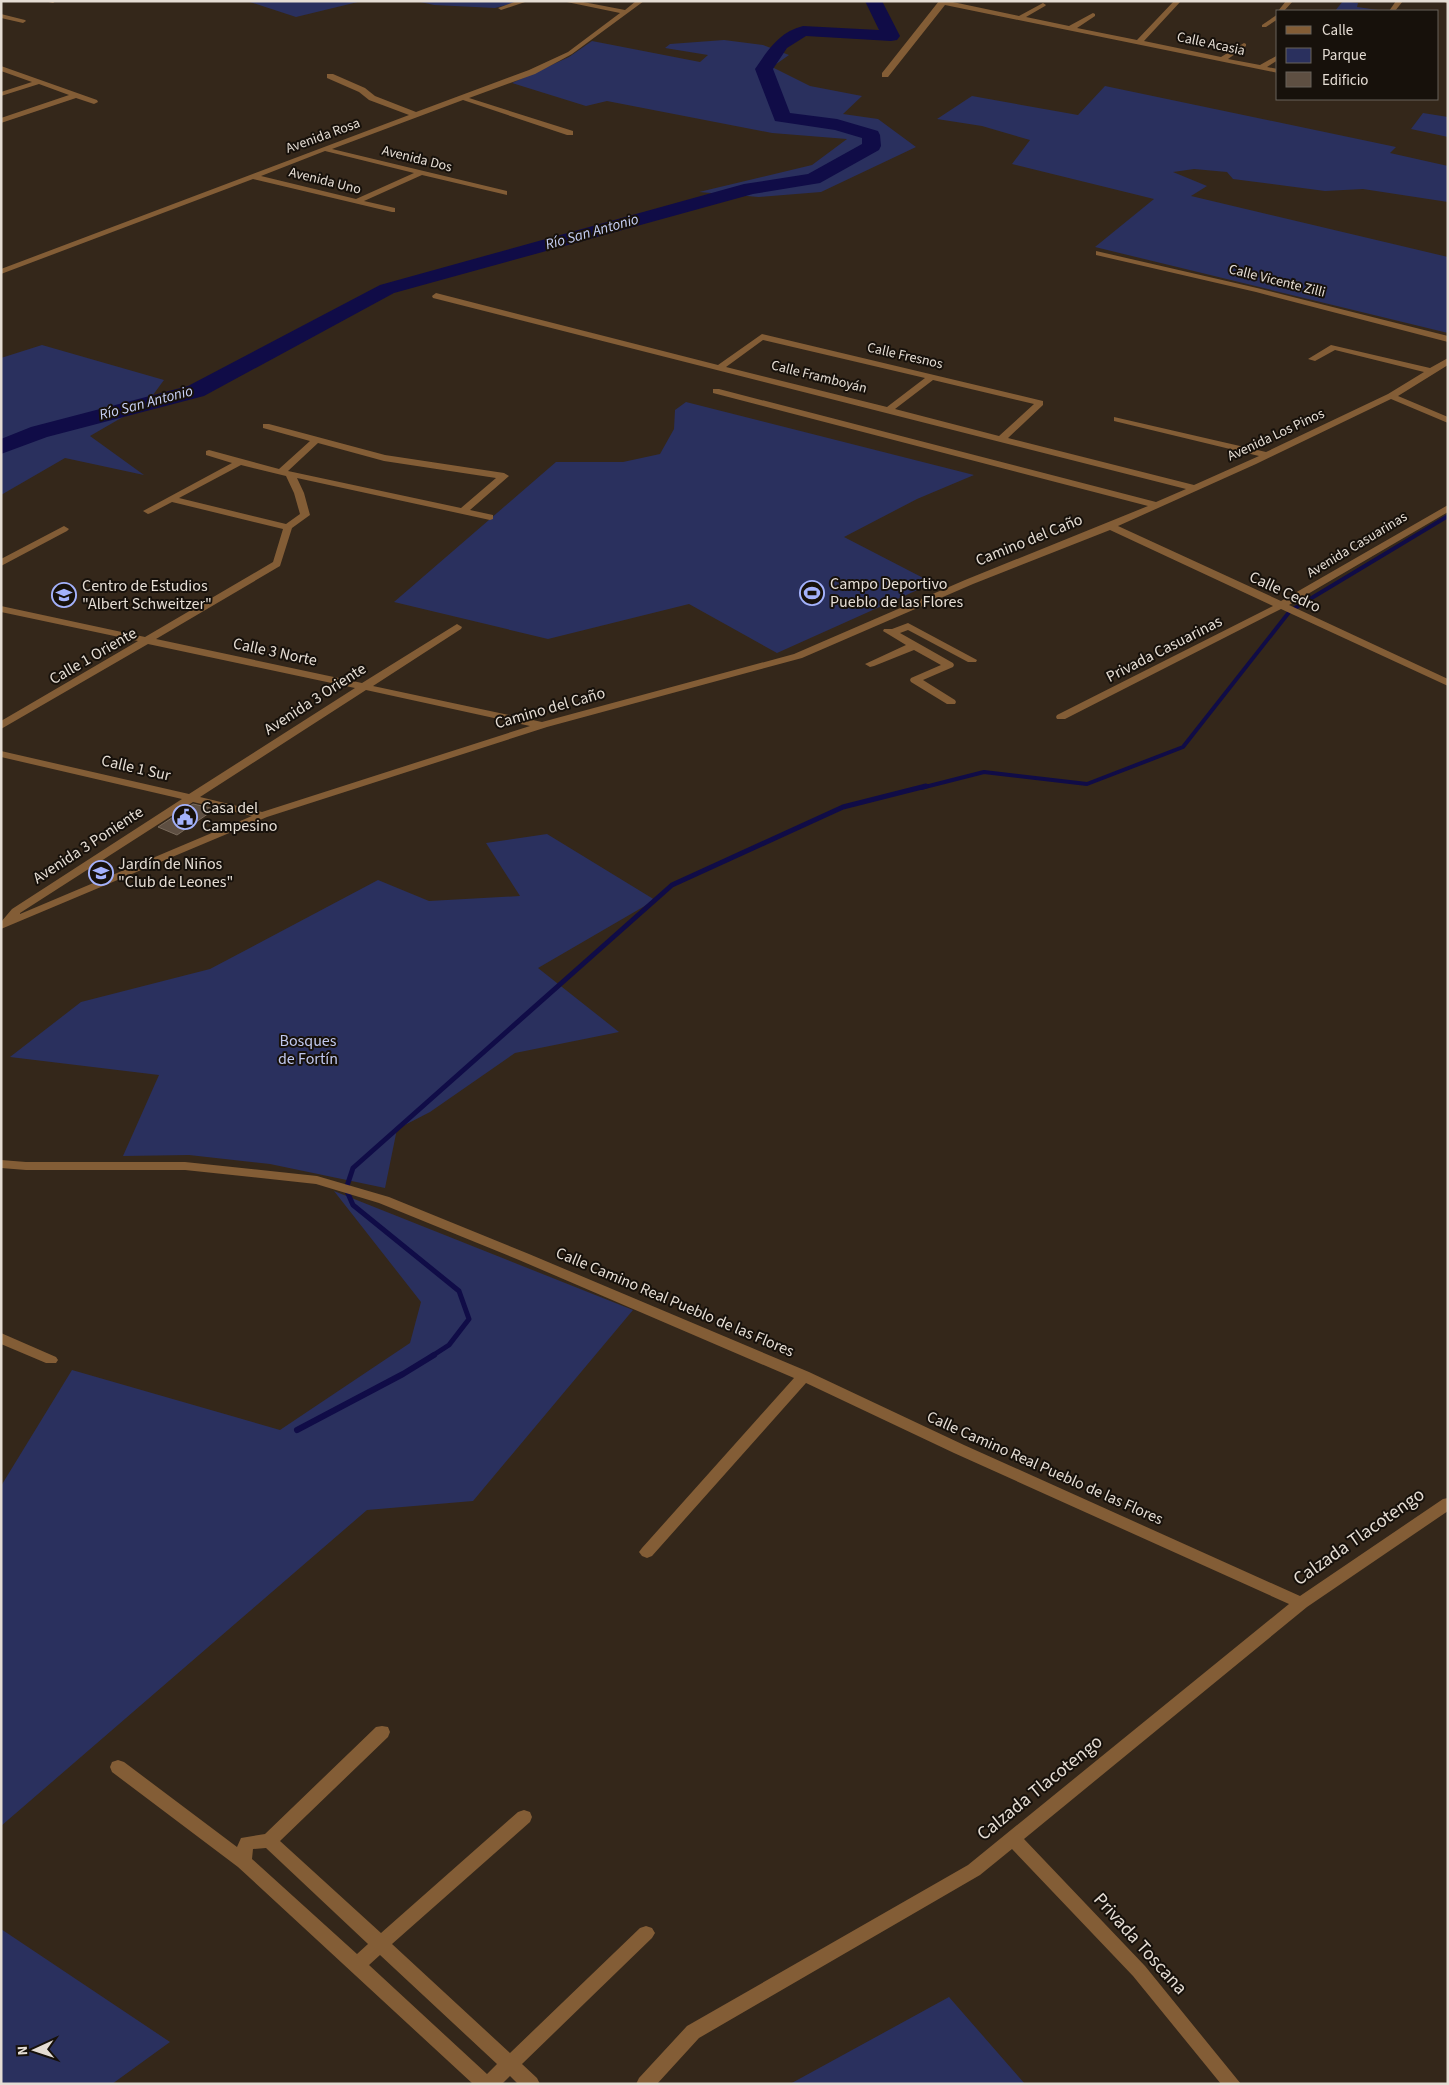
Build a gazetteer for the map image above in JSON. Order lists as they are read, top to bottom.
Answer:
{
  "streets": {
    "street": [
      "Calle Acasia",
      "Avenida Rosa",
      "Avenida Dos",
      "Avenida Uno",
      "Calle Vicente Zilli",
      "Calle Fresnos",
      "Calle Framboyán",
      "Avenida Los Pinos",
      "Camino del Caño",
      "Avenida Casuarinas",
      "Calle Cedro",
      "Privada Casuarinas",
      "Calle 3 Norte",
      "Calle 1 Oriente",
      "Avenida 3 Oriente",
      "Calle 1 Sur",
      "Avenida 3 Poniente",
      "Calle Camino Real Pueblo de las Flores",
      "Calzada Tlacotengo",
      "Privada Toscana"
    ]
  },
  "crossings": [
    ["Avenida Rosa", "Avenida Dos"],
    ["Avenida Rosa", "Avenida Uno"],
    ["Calle Fresnos", "Calle Framboyán"],
    ["Calle Framboyán", "Avenida Los Pinos"],
    ["Avenida Los Pinos", "Camino del Caño"],
    ["Avenida Los Pinos", "Calle Cedro"],
    ["Camino del Caño", "Calle Cedro"],
    ["Camino del Caño", "Calle 3 Norte"],
    ["Camino del Caño", "Calle 1 Sur"],
    ["Camino del Caño", "Avenida 3 Poniente"],
    ["Avenida Casuarinas", "Calle Cedro"],
    ["Avenida Casuarinas", "Privada Casuarinas"],
    ["Calle Cedro", "Privada Casuarinas"],
    ["Calle 3 Norte", "Calle 1 Oriente"],
    ["Calle 3 Norte", "Avenida 3 Oriente"],
    ["Avenida 3 Oriente", "Calle 1 Sur"],
    ["Avenida 3 Oriente", "Avenida 3 Poniente"],
    ["Calle 1 Sur", "Avenida 3 Poniente"],
    ["Calle Camino Real Pueblo de las Flores", "Calzada Tlacotengo"],
    ["Calzada Tlacotengo", "Privada Toscana"]
  ],
  "water": ["Río San Antonio"],
  "parks": ["Bosques de Fortín"],
  "places": {
    "sports": ["Campo Deportivo Pueblo de las Flores"],
    "school or university": ["Centro de Estudios \"Albert Schweitzer\"", "Jardín de Niños \"Club de Leones\""],
    "public building": ["Casa del Campesino"]
  },
  "legend": ["Calle", "Parque", "Edificio"],
  "north": "left"
}
